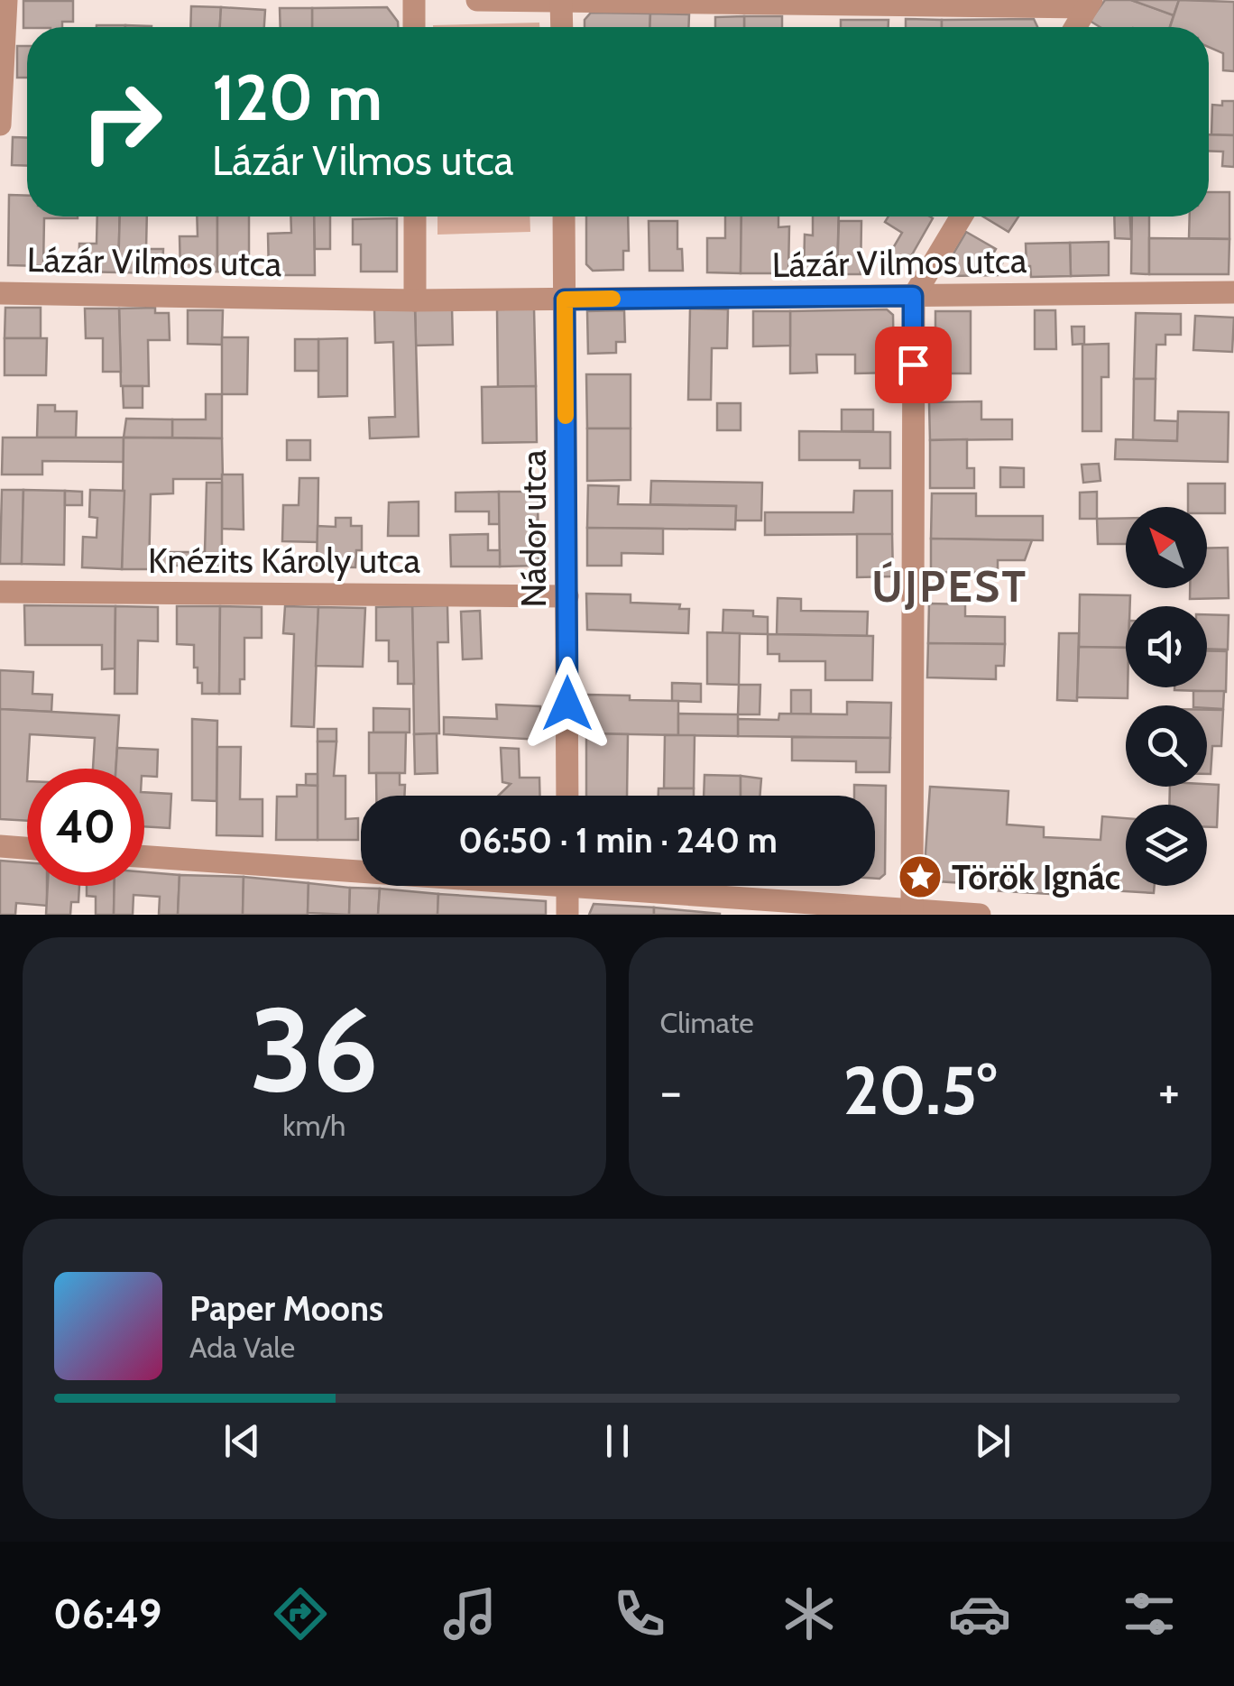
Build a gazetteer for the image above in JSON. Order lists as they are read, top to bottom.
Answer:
{
  "streets": {
    "street": ["Lázár Vilmos utca", "Nádor utca", "Knézits Károly utca"]
  },
  "crossings": [
    ["Lázár Vilmos utca", "Nádor utca"],
    ["Nádor utca", "Knézits Károly utca"]
  ],
  "districts": ["ÚJPEST"],
  "places": {
    "place": ["Török Ignác"]
  },
  "north": "top left",
  "page": {
    "turn": ["120 m", "Lázár Vilmos utca"],
    "limit": "40",
    "trip": "06:50 · 1 min · 240 m",
    "tile": [
      ["36", "km/h"],
      "Climate"
    ],
    "heat": ["−", "20.5°", "+"],
    "song": ["Paper Moons", "Ada Vale"],
    "tabs": "06:49"
  }
}
